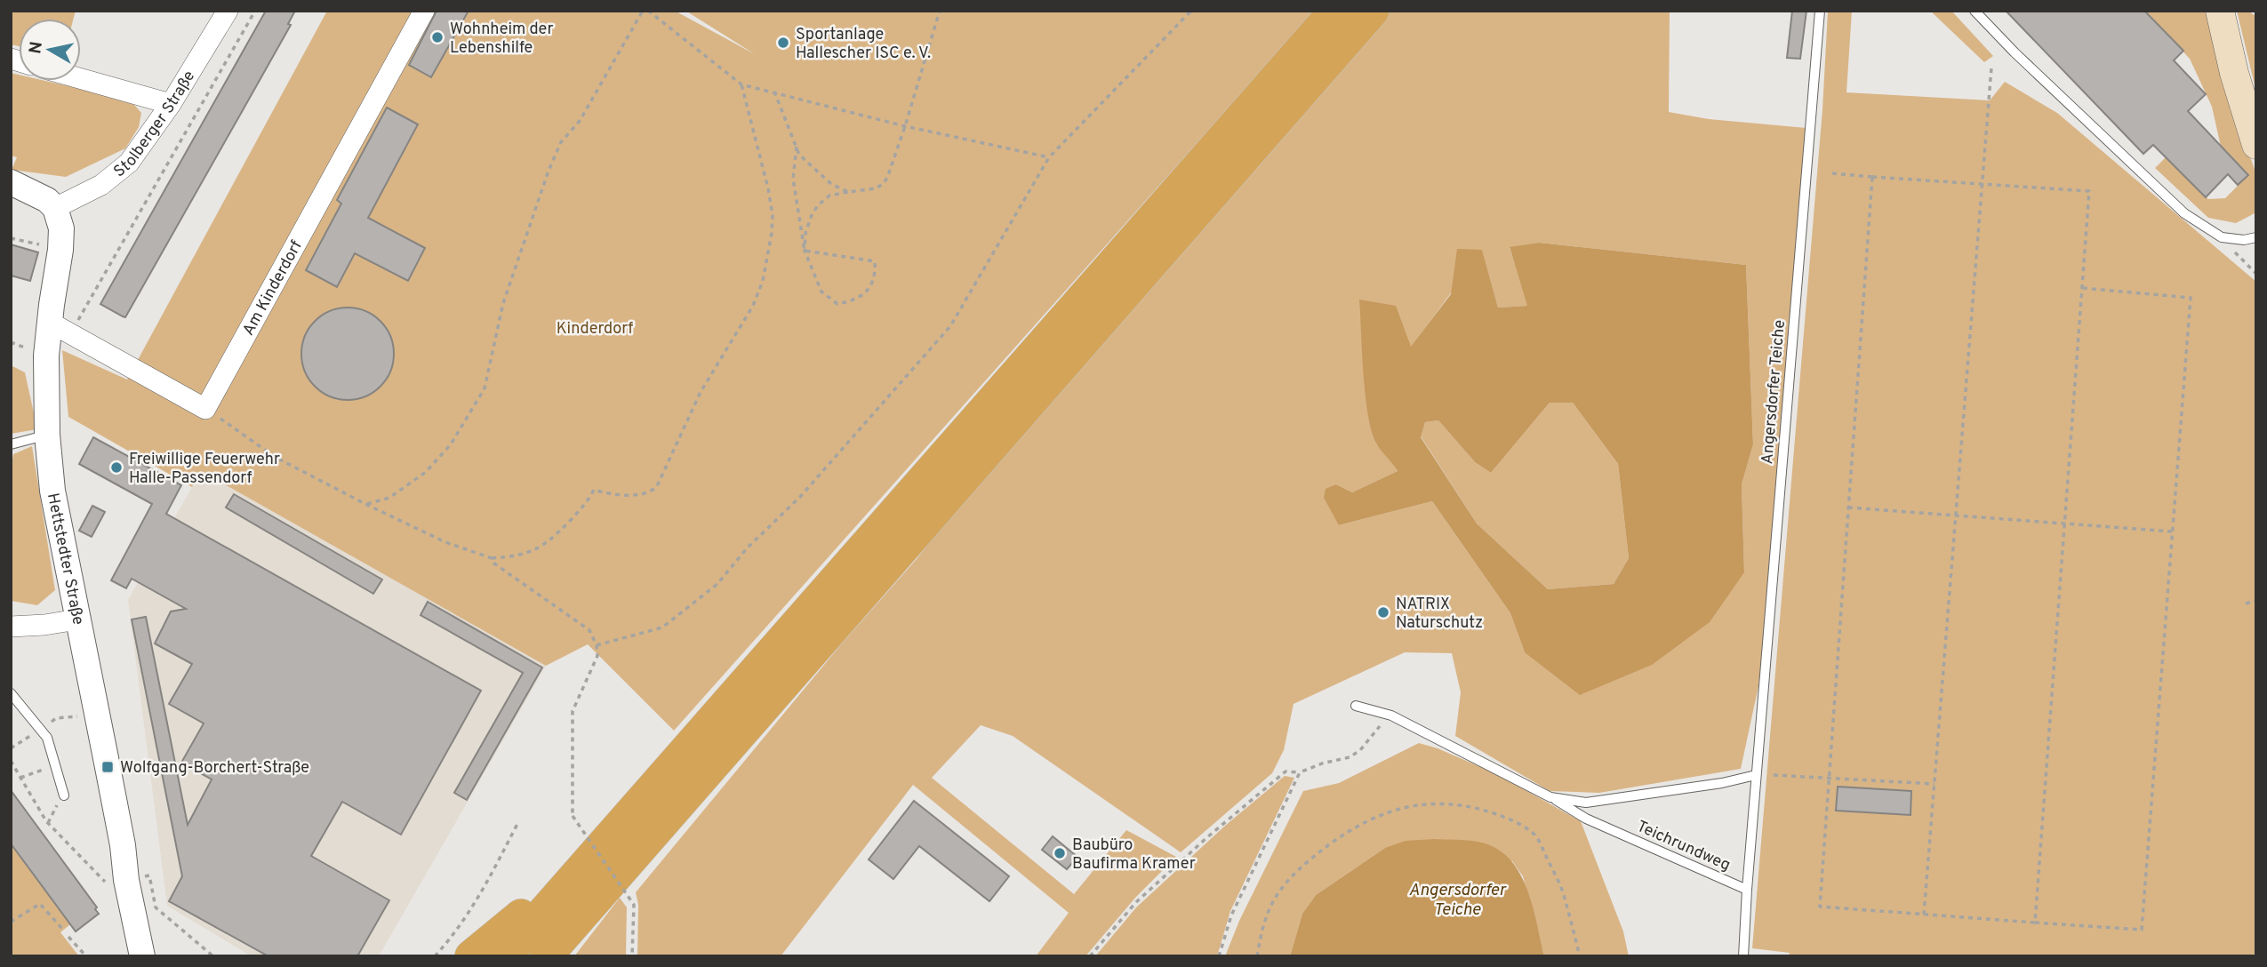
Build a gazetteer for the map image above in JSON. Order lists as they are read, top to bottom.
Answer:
{
  "streets": {
    "street": ["Stolberger Straße", "Am Kinderdorf", "Hettstedter Straße"],
    "lane": ["Angersdorfer Teiche", "Teichrundweg"]
  },
  "crossings": [
    ["Stolberger Straße", "Hettstedter Straße"],
    ["Angersdorfer Teiche", "Teichrundweg"]
  ],
  "water": ["Angersdorfer Teiche"],
  "parks": ["Kinderdorf"],
  "places": {
    "other": [
      "Wohnheim der Lebenshilfe",
      "Sportanlage Hallescher ISC e. V.",
      "Freiwillige Feuerwehr Halle-Passendorf",
      "NATRIX Naturschutz",
      "Baubüro Baufirma Kramer"
    ],
    "transit": ["Wolfgang-Borchert-Straße"]
  },
  "north": "left"
}
